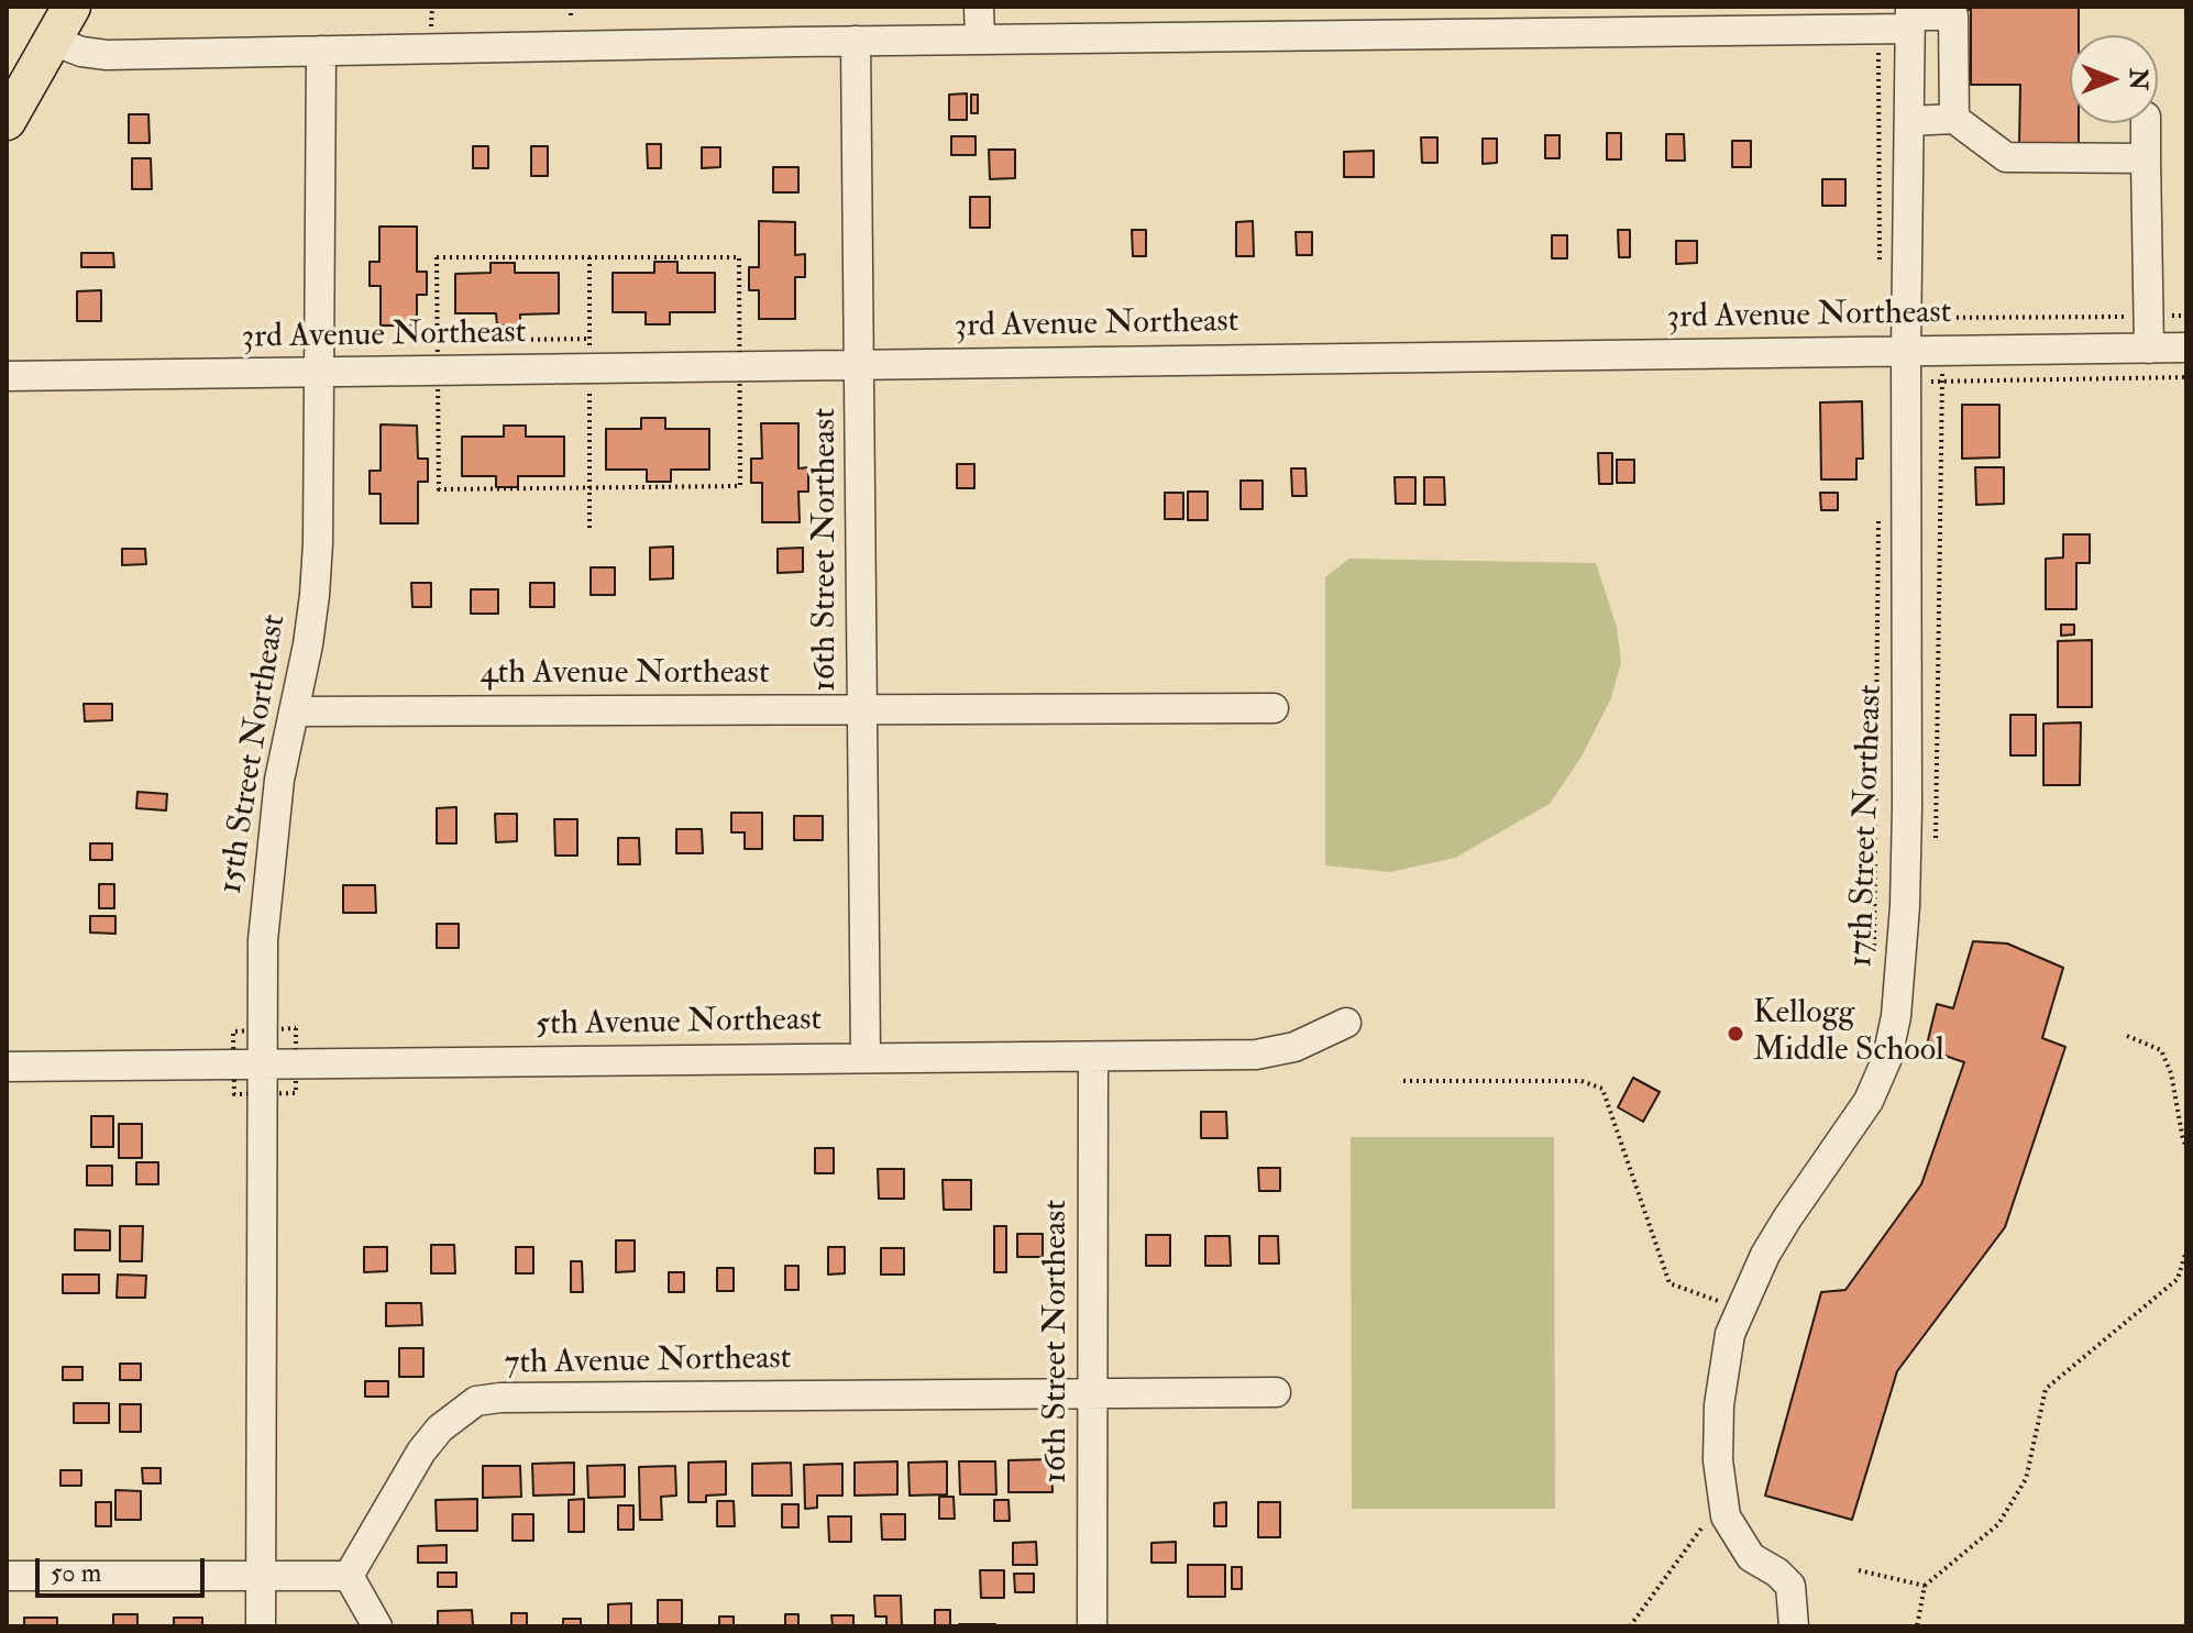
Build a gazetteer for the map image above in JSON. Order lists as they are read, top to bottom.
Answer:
{
  "streets": {
    "street": [
      "3rd Avenue Northeast",
      "16th Street Northeast",
      "4th Avenue Northeast",
      "15th Street Northeast",
      "17th Street Northeast",
      "5th Avenue Northeast",
      "7th Avenue Northeast"
    ]
  },
  "crossings": [
    ["3rd Avenue Northeast", "16th Street Northeast"],
    ["3rd Avenue Northeast", "15th Street Northeast"],
    ["3rd Avenue Northeast", "17th Street Northeast"],
    ["16th Street Northeast", "4th Avenue Northeast"],
    ["16th Street Northeast", "5th Avenue Northeast"],
    ["16th Street Northeast", "7th Avenue Northeast"],
    ["4th Avenue Northeast", "15th Street Northeast"],
    ["15th Street Northeast", "5th Avenue Northeast"]
  ],
  "places": ["Kellogg Middle School"],
  "scale_bar": "50 m",
  "north": "right"
}
